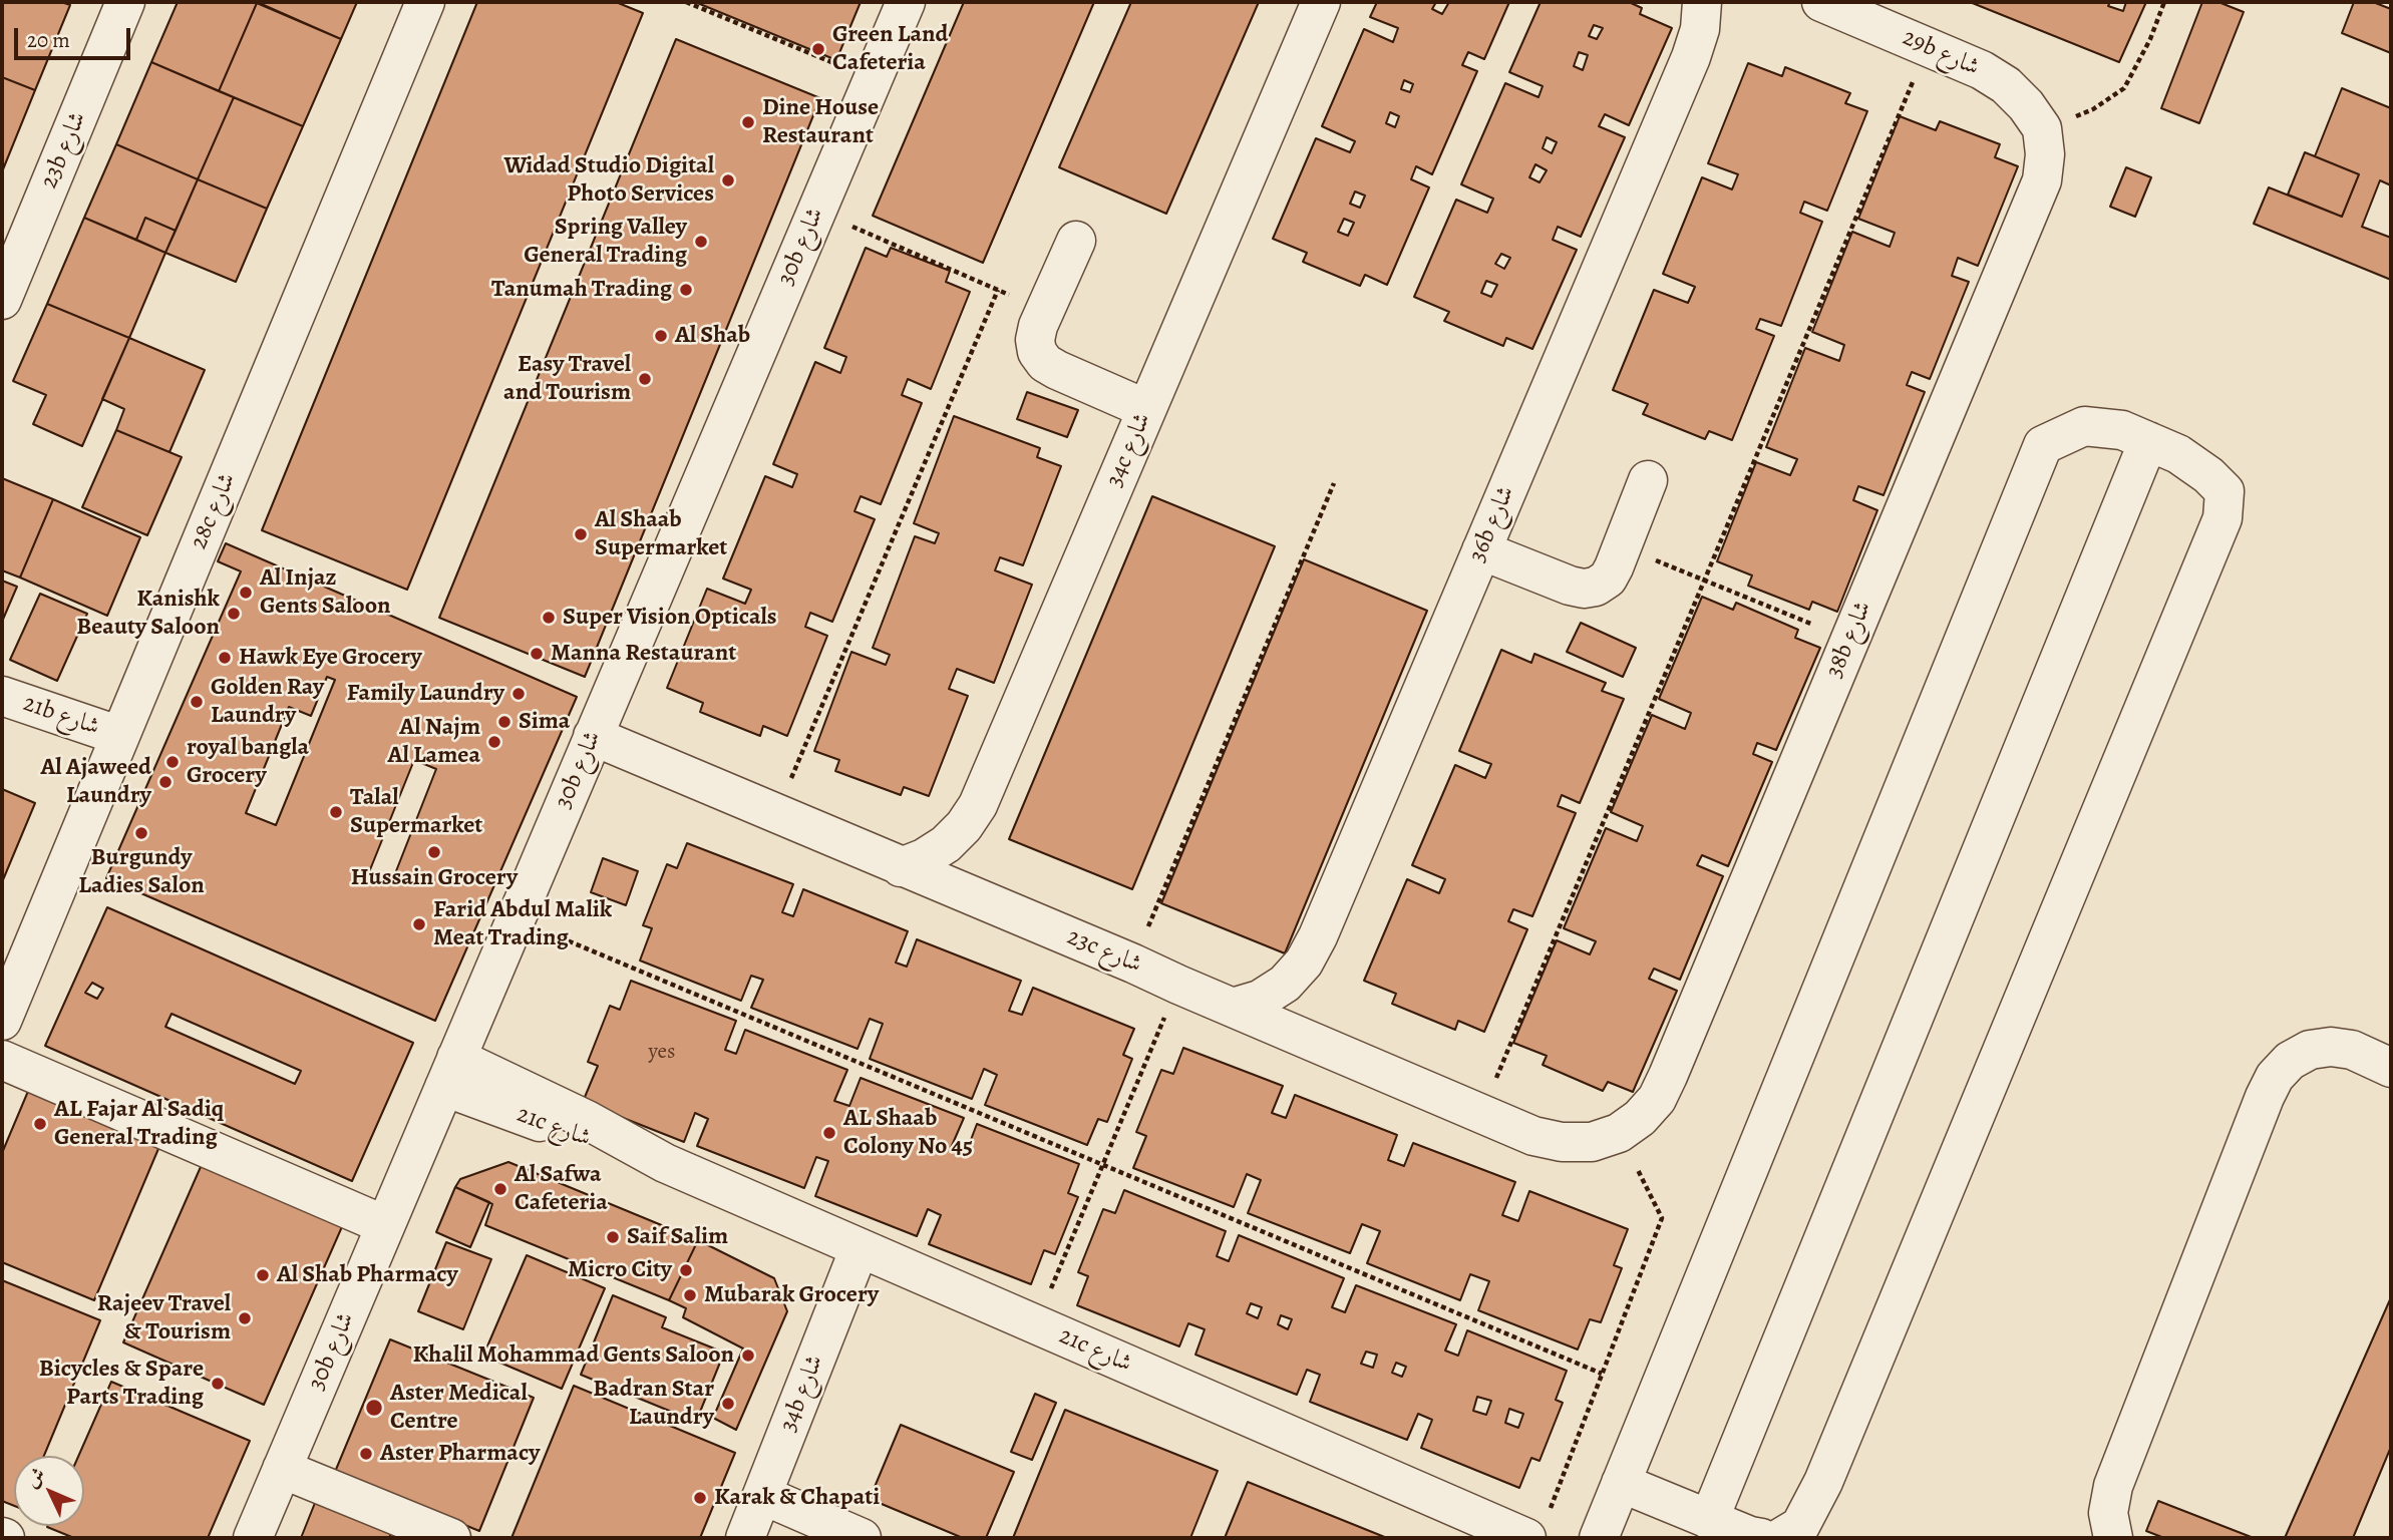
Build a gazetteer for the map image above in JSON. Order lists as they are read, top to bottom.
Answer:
{
  "streets": {
    "street": [
      "29b شارع",
      "23b شارع",
      "30b شارع",
      "34c شارع",
      "28c شارع",
      "36b شارع",
      "38b شارع",
      "21b شارع",
      "23c شارع",
      "21c شارع",
      "34b شارع"
    ]
  },
  "crossings": [
    ["29b شارع", "38b شارع"],
    ["30b شارع", "23c شارع"],
    ["30b شارع", "21c شارع"],
    ["34c شارع", "23c شارع"],
    ["28c شارع", "21b شارع"],
    ["36b شارع", "23c شارع"],
    ["38b شارع", "23c شارع"],
    ["21c شارع", "34b شارع"]
  ],
  "places": [
    "Green Land Cafeteria",
    "Dine House Restaurant",
    "Widad Studio Digital Photo Services",
    "Spring Valley General Trading",
    "Tanumah Trading",
    "Al Shab",
    "Easy Travel and Tourism",
    "Al Shaab Supermarket",
    "Al Injaz Gents Saloon",
    "Kanishk Beauty Saloon",
    "Super Vision Opticals",
    "Manna Restaurant",
    "Hawk Eye Grocery",
    "Family Laundry",
    "Golden Ray Laundry",
    "Sima",
    "Al Najm Al Lamea",
    "royal bangla Grocery",
    "Al Ajaweed Laundry",
    "Talal Supermarket",
    "Burgundy Ladies Salon",
    "Hussain Grocery",
    "Farid Abdul Malik Meat Trading",
    "AL Fajar Al Sadiq General Trading",
    "AL Shaab Colony No 45",
    "Al Safwa Cafeteria",
    "Saif Salim",
    "Micro City",
    "Al Shab Pharmacy",
    "Mubarak Grocery",
    "Rajeev Travel & Tourism",
    "Khalil Mohammad Gents Saloon",
    "Bicycles & Spare Parts Trading",
    "Badran Star Laundry",
    "Aster Medical Centre",
    "Aster Pharmacy",
    "Karak & Chapati"
  ],
  "house_numbers": ["yes"],
  "scale_bar": "20 m",
  "north": "top left"
}
